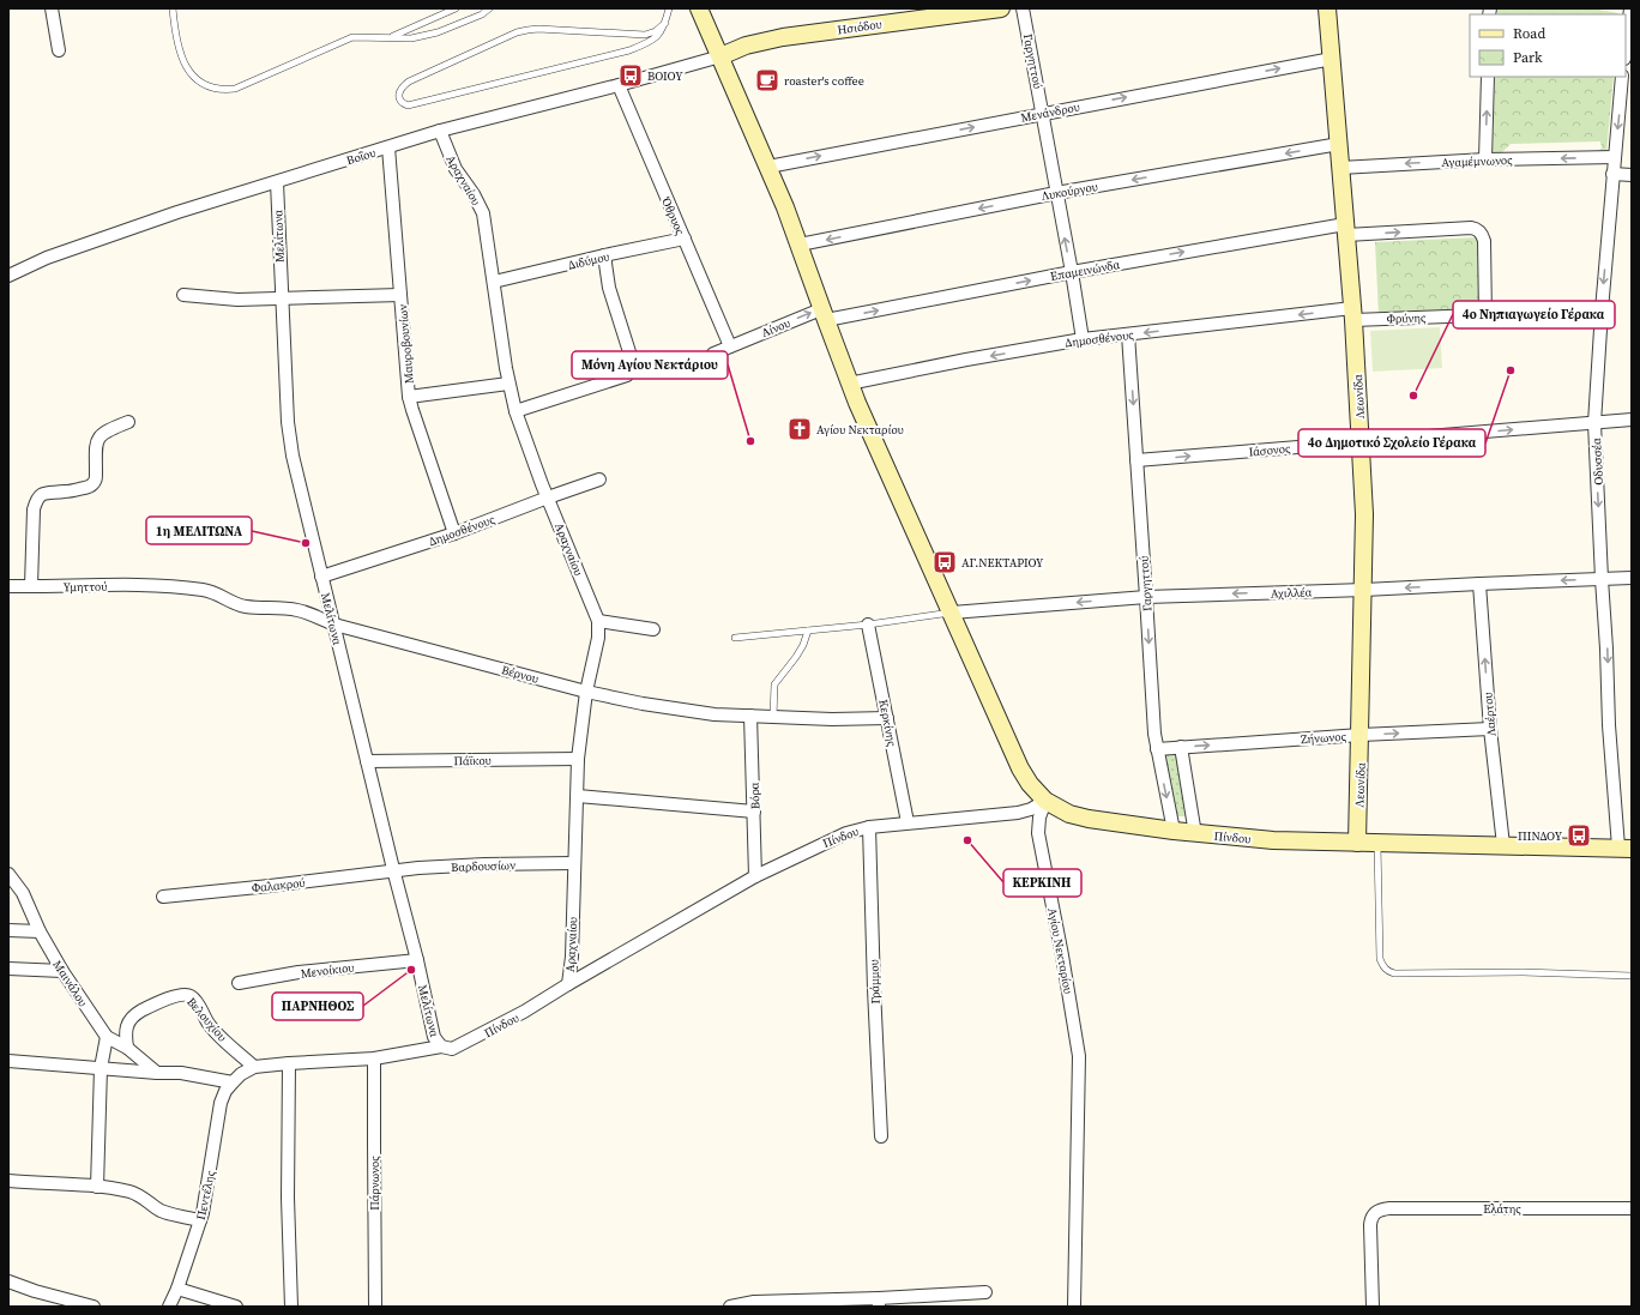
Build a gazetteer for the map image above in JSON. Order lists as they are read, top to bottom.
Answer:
{
  "streets": {
    "street": [
      "Ησιόδου",
      "Γαργηττού",
      "Μενάνδρου",
      "Βοΐου",
      "Αγαμέμνωνος",
      "Αραχναίου",
      "Λυκούργου",
      "Όθρυος",
      "Μελίτωνα",
      "Διδύμου",
      "Επαμεινώνδα",
      "Φρύνης",
      "Αίνου",
      "Δημοσθένους",
      "Μαυροβουνίων",
      "Λεωνίδα",
      "Ιάσονος",
      "Οδυσσέα",
      "Υμηττού",
      "Αχιλλέα",
      "Βέρνου",
      "Λαέρτου",
      "Κερκίνης",
      "Ζήνωνος",
      "Πάϊκου",
      "Βόρα",
      "Πίνδου",
      "Βαρδουσίων",
      "Φαλακρού",
      "Αγίου Νεκταρίου",
      "Μενοίκιου",
      "Γράμμου",
      "Μαινάλου",
      "Βελουχίου",
      "Πάρνωνος",
      "Πεντέλης",
      "Ελάτης"
    ]
  },
  "crossings": [
    ["Ησιόδου", "Βοΐου"],
    ["Γαργηττού", "Μενάνδρου"],
    ["Γαργηττού", "Λυκούργου"],
    ["Γαργηττού", "Επαμεινώνδα"],
    ["Γαργηττού", "Δημοσθένους"],
    ["Γαργηττού", "Ιάσονος"],
    ["Γαργηττού", "Αχιλλέα"],
    ["Γαργηττού", "Ζήνωνος"],
    ["Γαργηττού", "Πίνδου"],
    ["Μενάνδρου", "Λεωνίδα"],
    ["Βοΐου", "Αραχναίου"],
    ["Βοΐου", "Όθρυος"],
    ["Βοΐου", "Μελίτωνα"],
    ["Βοΐου", "Μαυροβουνίων"],
    ["Αγαμέμνωνος", "Λεωνίδα"],
    ["Αγαμέμνωνος", "Οδυσσέα"],
    ["Αραχναίου", "Διδύμου"],
    ["Αραχναίου", "Δημοσθένους"],
    ["Αραχναίου", "Βέρνου"],
    ["Αραχναίου", "Πάϊκου"],
    ["Αραχναίου", "Πίνδου"],
    ["Αραχναίου", "Βαρδουσίων"],
    ["Λυκούργου", "Λεωνίδα"],
    ["Όθρυος", "Διδύμου"],
    ["Όθρυος", "Αίνου"],
    ["Μελίτωνα", "Δημοσθένους"],
    ["Μελίτωνα", "Βέρνου"],
    ["Μελίτωνα", "Πάϊκου"],
    ["Μελίτωνα", "Πίνδου"],
    ["Μελίτωνα", "Βαρδουσίων"],
    ["Μελίτωνα", "Φαλακρού"],
    ["Μελίτωνα", "Μενοίκιου"],
    ["Επαμεινώνδα", "Φρύνης"],
    ["Επαμεινώνδα", "Αίνου"],
    ["Επαμεινώνδα", "Λεωνίδα"],
    ["Φρύνης", "Δημοσθένους"],
    ["Φρύνης", "Λεωνίδα"],
    ["Φρύνης", "Οδυσσέα"],
    ["Δημοσθένους", "Μαυροβουνίων"],
    ["Δημοσθένους", "Λεωνίδα"],
    ["Λεωνίδα", "Ιάσονος"],
    ["Λεωνίδα", "Αχιλλέα"],
    ["Λεωνίδα", "Ζήνωνος"],
    ["Λεωνίδα", "Πίνδου"],
    ["Ιάσονος", "Οδυσσέα"],
    ["Οδυσσέα", "Αχιλλέα"],
    ["Οδυσσέα", "Πίνδου"],
    ["Υμηττού", "Βέρνου"],
    ["Αχιλλέα", "Λαέρτου"],
    ["Βέρνου", "Κερκίνης"],
    ["Βέρνου", "Βόρα"],
    ["Λαέρτου", "Ζήνωνος"],
    ["Λαέρτου", "Πίνδου"],
    ["Κερκίνης", "Πίνδου"],
    ["Βόρα", "Πίνδου"],
    ["Πίνδου", "Αγίου Νεκταρίου"],
    ["Πίνδου", "Γράμμου"],
    ["Πίνδου", "Βελουχίου"],
    ["Πίνδου", "Πάρνωνος"],
    ["Πίνδου", "Πεντέλης"],
    ["Βαρδουσίων", "Φαλακρού"],
    ["Μαινάλου", "Βελουχίου"]
  ],
  "one_way": [
    "Μενάνδρου",
    "Αγαμέμνωνος",
    "Λυκούργου",
    "Επαμεινώνδα",
    "Αίνου",
    "Δημοσθένους",
    "Ιάσονος",
    "Οδυσσέα",
    "Αχιλλέα",
    "Λαέρτου",
    "Ζήνωνος"
  ],
  "places": {
    "bus stop": ["ΒΟΙΟΥ", "ΑΓ.ΝΕΚΤΑΡΙΟΥ", "ΠΙΝΔΟΥ"],
    "cafe": ["roaster's coffee"],
    "other": [
      "4ο Δημοτικό Σχολείο Γέρακα",
      "4ο Νηπιαγωγείο Γέρακα",
      "Μόνη Αγίου Νεκτάριου",
      "1η ΜΕΛΙΤΩΝΑ",
      "ΚΕΡΚΙΝΗ",
      "ΠΑΡΝΗΘΟΣ"
    ],
    "church": ["Αγίου Νεκταρίου"]
  },
  "legend": ["Road", "Park"]
}
